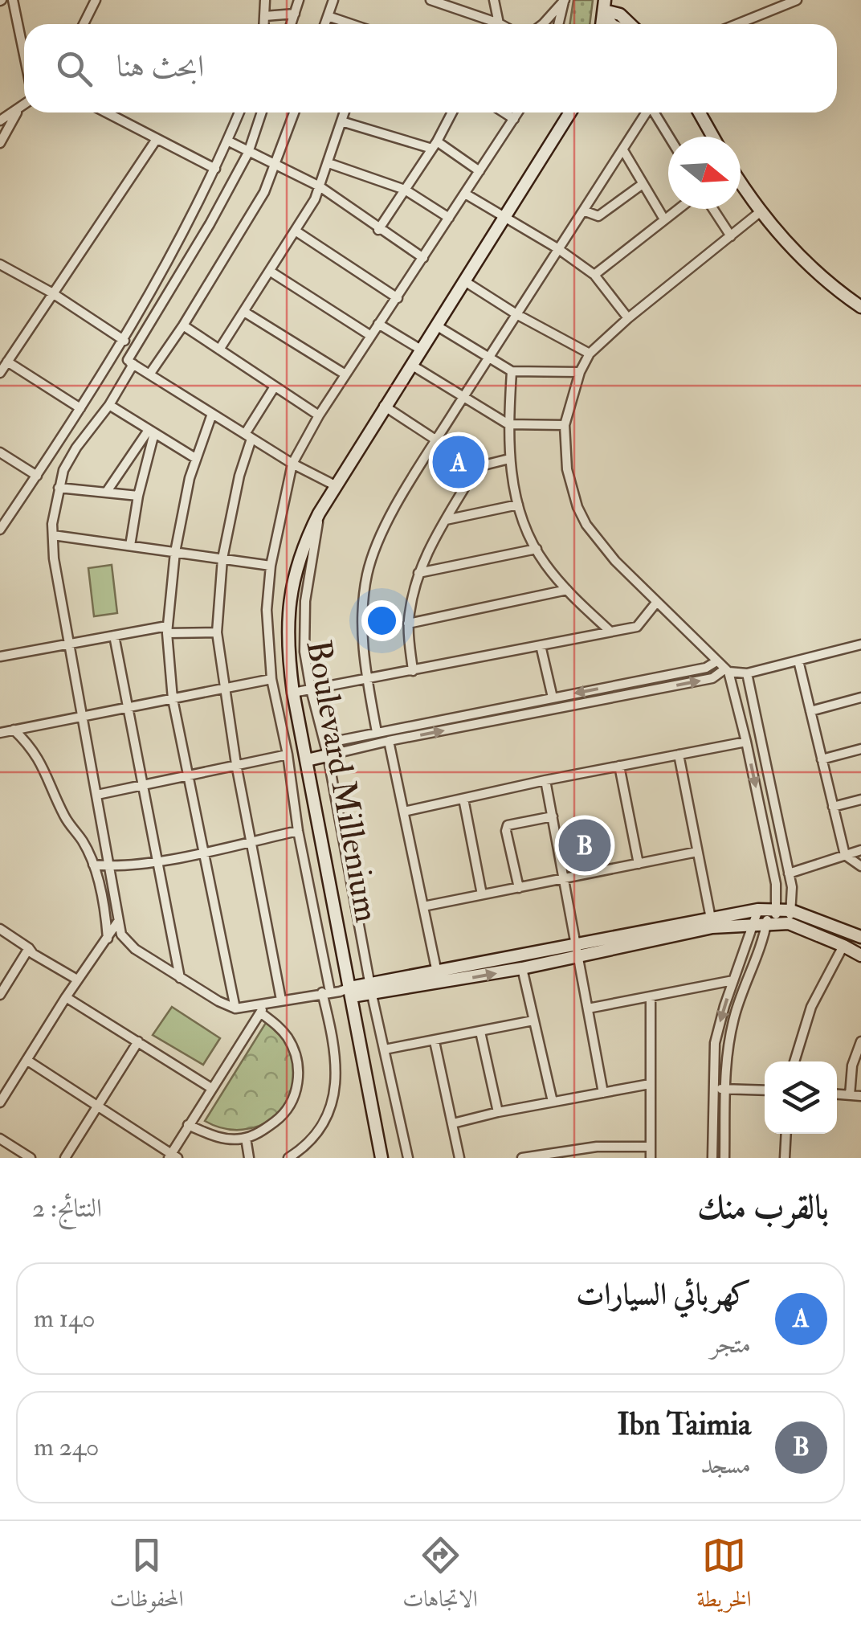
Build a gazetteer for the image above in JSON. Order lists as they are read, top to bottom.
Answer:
{
  "streets": {
    "main road": ["Boulevard Millenium"]
  },
  "north": "right",
  "page": {
    "search": "ابحث هنا",
    "pins": ["A", "B"],
    "heading": ["بالقرب منك", "النتائج: 2"],
    "list": [
      {
        "mark": "A",
        "name": "كهربائي السيارات",
        "note": "متجر",
        "value": "140 m"
      },
      {
        "mark": "B",
        "name": "Ibn Taimia",
        "note": "مسجد",
        "value": "240 m"
      }
    ],
    "nav": ["الخريطة", "الاتجاهات", "المحفوظات"]
  }
}
